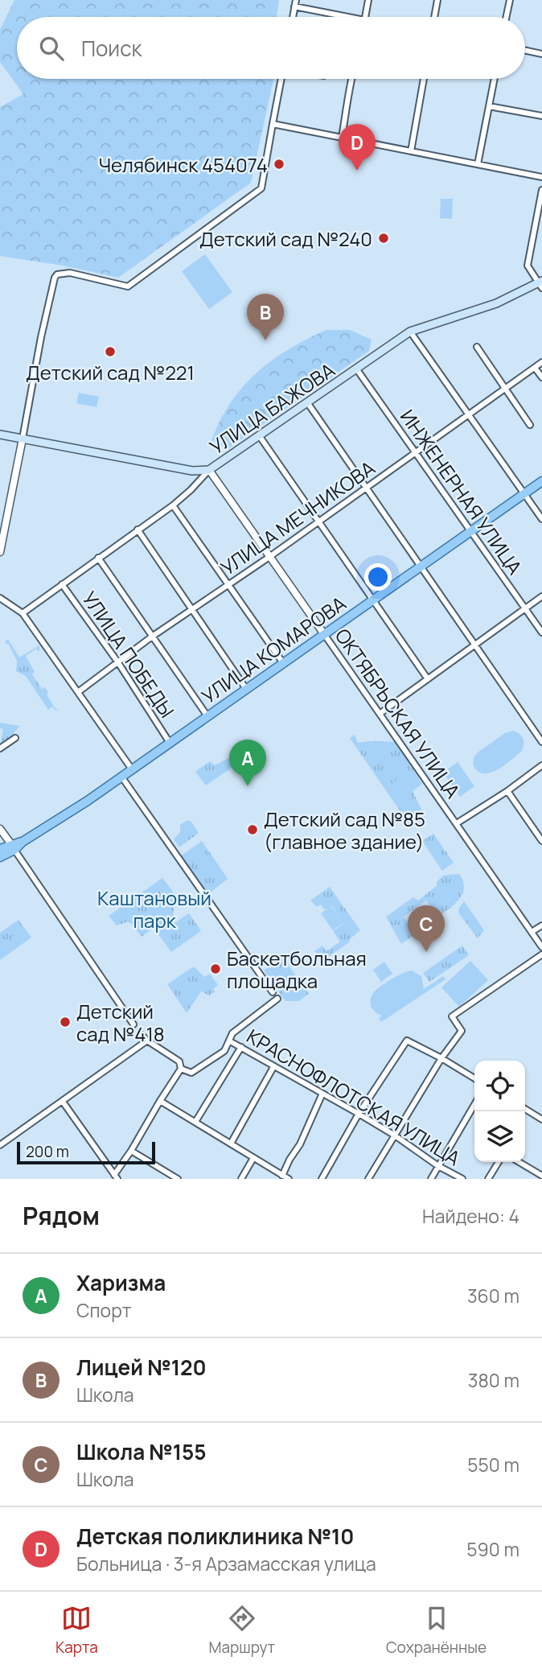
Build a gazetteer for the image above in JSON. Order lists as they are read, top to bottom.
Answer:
{
  "streets": {
    "main road": ["УЛИЦА БАЖОВА", "УЛИЦА КОМАРОВА"],
    "street": [
      "ИНЖЕНЕРНАЯ УЛИЦА",
      "УЛИЦА МЕЧНИКОВА",
      "УЛИЦА ПОБЕДЫ",
      "ОКТЯБРЬСКАЯ УЛИЦА",
      "КРАСНОФЛОТСКАЯ УЛИЦА"
    ]
  },
  "crossings": [
    ["УЛИЦА БАЖОВА", "ИНЖЕНЕРНАЯ УЛИЦА"],
    ["УЛИЦА БАЖОВА", "ОКТЯБРЬСКАЯ УЛИЦА"],
    ["ИНЖЕНЕРНАЯ УЛИЦА", "УЛИЦА МЕЧНИКОВА"],
    ["ИНЖЕНЕРНАЯ УЛИЦА", "УЛИЦА КОМАРОВА"],
    ["УЛИЦА МЕЧНИКОВА", "УЛИЦА ПОБЕДЫ"],
    ["УЛИЦА МЕЧНИКОВА", "ОКТЯБРЬСКАЯ УЛИЦА"],
    ["УЛИЦА КОМАРОВА", "УЛИЦА ПОБЕДЫ"],
    ["УЛИЦА КОМАРОВА", "ОКТЯБРЬСКАЯ УЛИЦА"]
  ],
  "parks": ["Каштановый парк"],
  "places": [
    "Челябинск 454074",
    "Детский сад №240",
    "Детский сад №221",
    "Детский сад №85 (главное здание)",
    "Баскетбольная площадка",
    "Детский сад №418"
  ],
  "scale_bar": "200 m",
  "page": {
    "search": "Поиск",
    "pins": [
      "D",
      "B",
      "A",
      "C"
    ],
    "scale": "200 m",
    "heading": ["Рядом", "Найдено: 4"],
    "list": [
      {
        "mark": "A",
        "name": "Харизма",
        "note": "Спорт",
        "value": "360 m"
      },
      {
        "mark": "B",
        "name": "Лицей №120",
        "note": "Школа",
        "value": "380 m"
      },
      {
        "mark": "C",
        "name": "Школа №155",
        "note": "Школа",
        "value": "550 m"
      },
      {
        "mark": "D",
        "name": "Детская поликлиника №10",
        "note": "Больница · 3-я Арзамасская улица",
        "value": "590 m"
      }
    ],
    "nav": ["Карта", "Маршрут", "Сохранённые"]
  }
}
